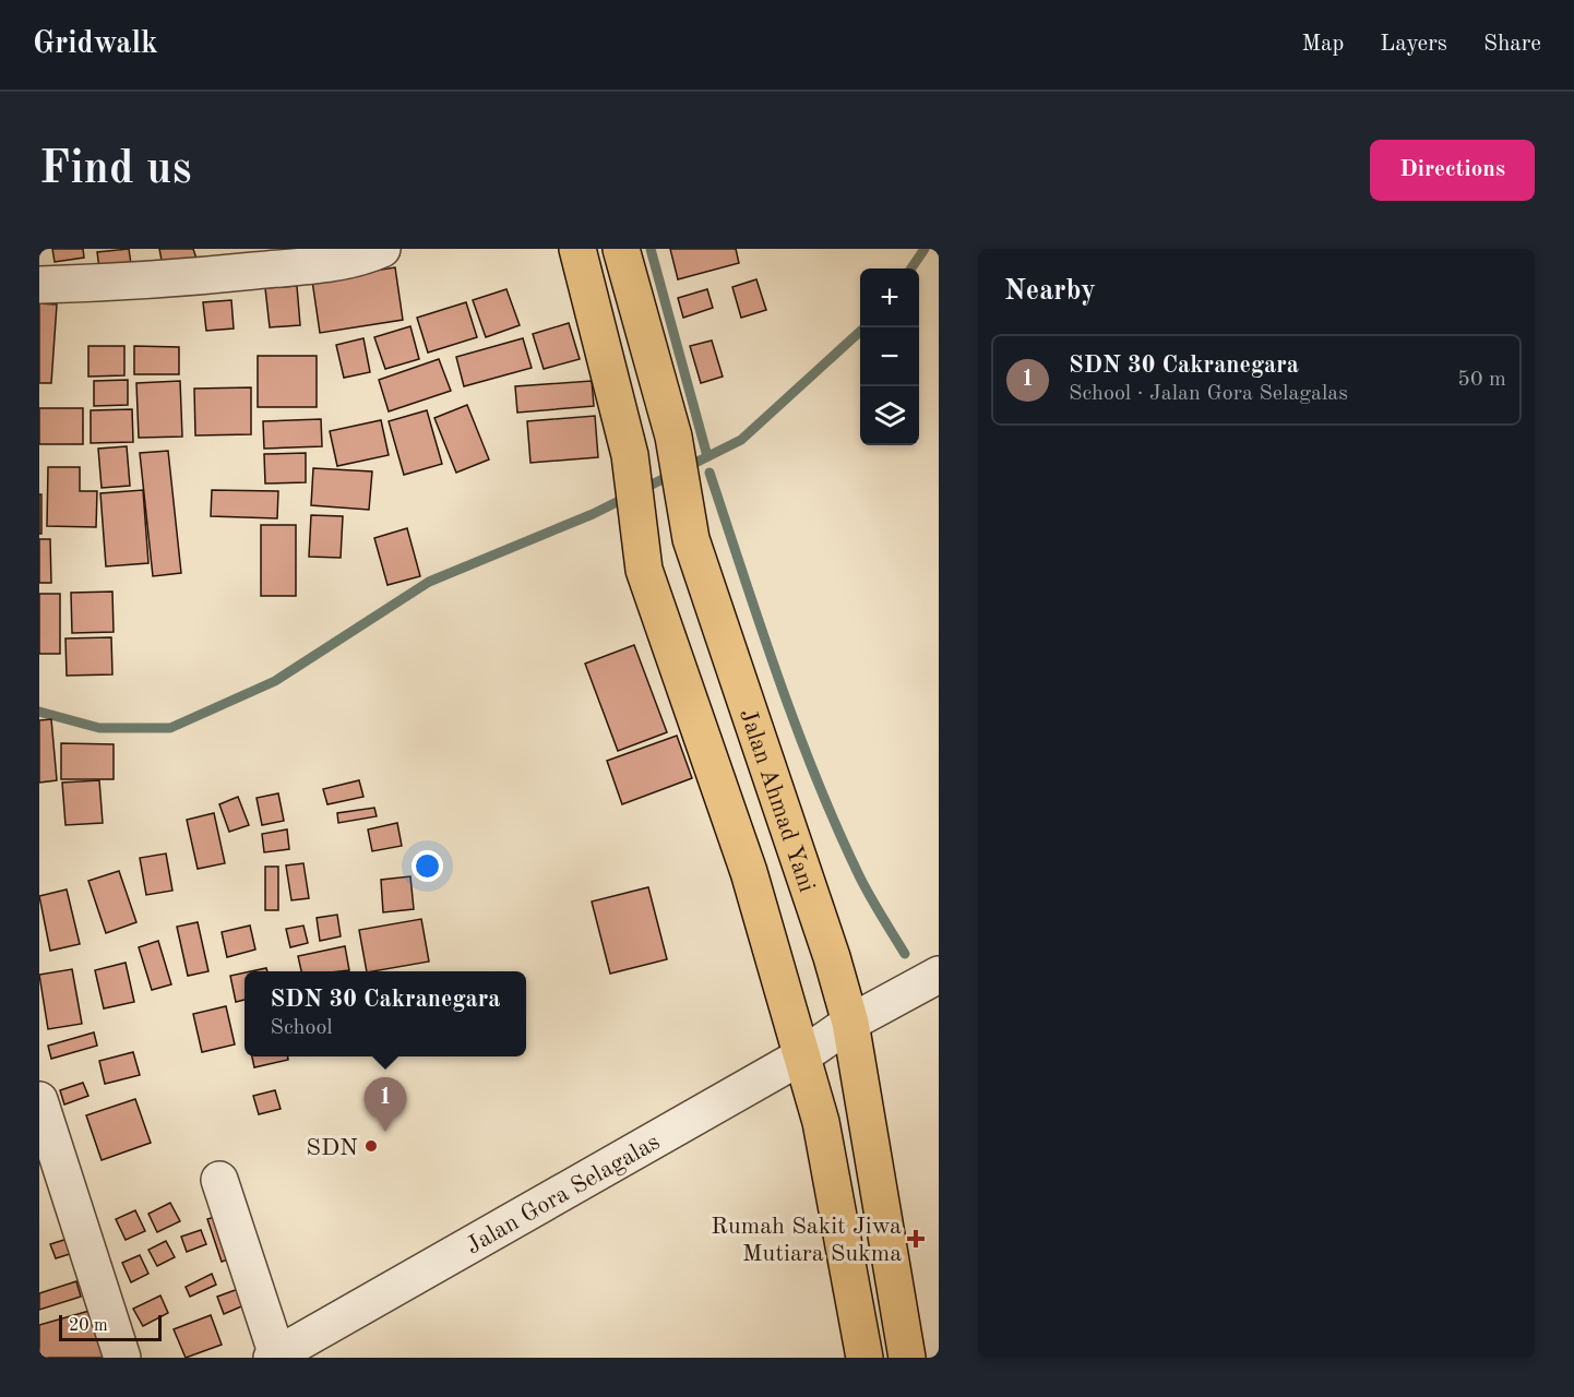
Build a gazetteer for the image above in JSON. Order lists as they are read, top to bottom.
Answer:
{
  "streets": {
    "highway": ["Jalan Ahmad Yani"],
    "street": ["Jalan Gora Selagalas"]
  },
  "crossings": [
    ["Jalan Ahmad Yani", "Jalan Gora Selagalas"]
  ],
  "places": {
    "other": ["SDN"],
    "health": ["Rumah Sakit Jiwa Mutiara Sukma"]
  },
  "scale_bar": "20 m",
  "page": {
    "header": "Gridwalk",
    "nav": ["Map", "Layers", "Share"],
    "buttons": "Directions",
    "title": "Find us",
    "heading": "Nearby",
    "map_buttons": ["+", "−"],
    "list": [
      {
        "mark": "1",
        "name": "SDN 30 Cakranegara",
        "note": "School · Jalan Gora Selagalas",
        "value": "50 m"
      }
    ],
    "popup": ["SDN 30 Cakranegara", "School"],
    "pins": "1",
    "scale": "20 m"
  }
}
